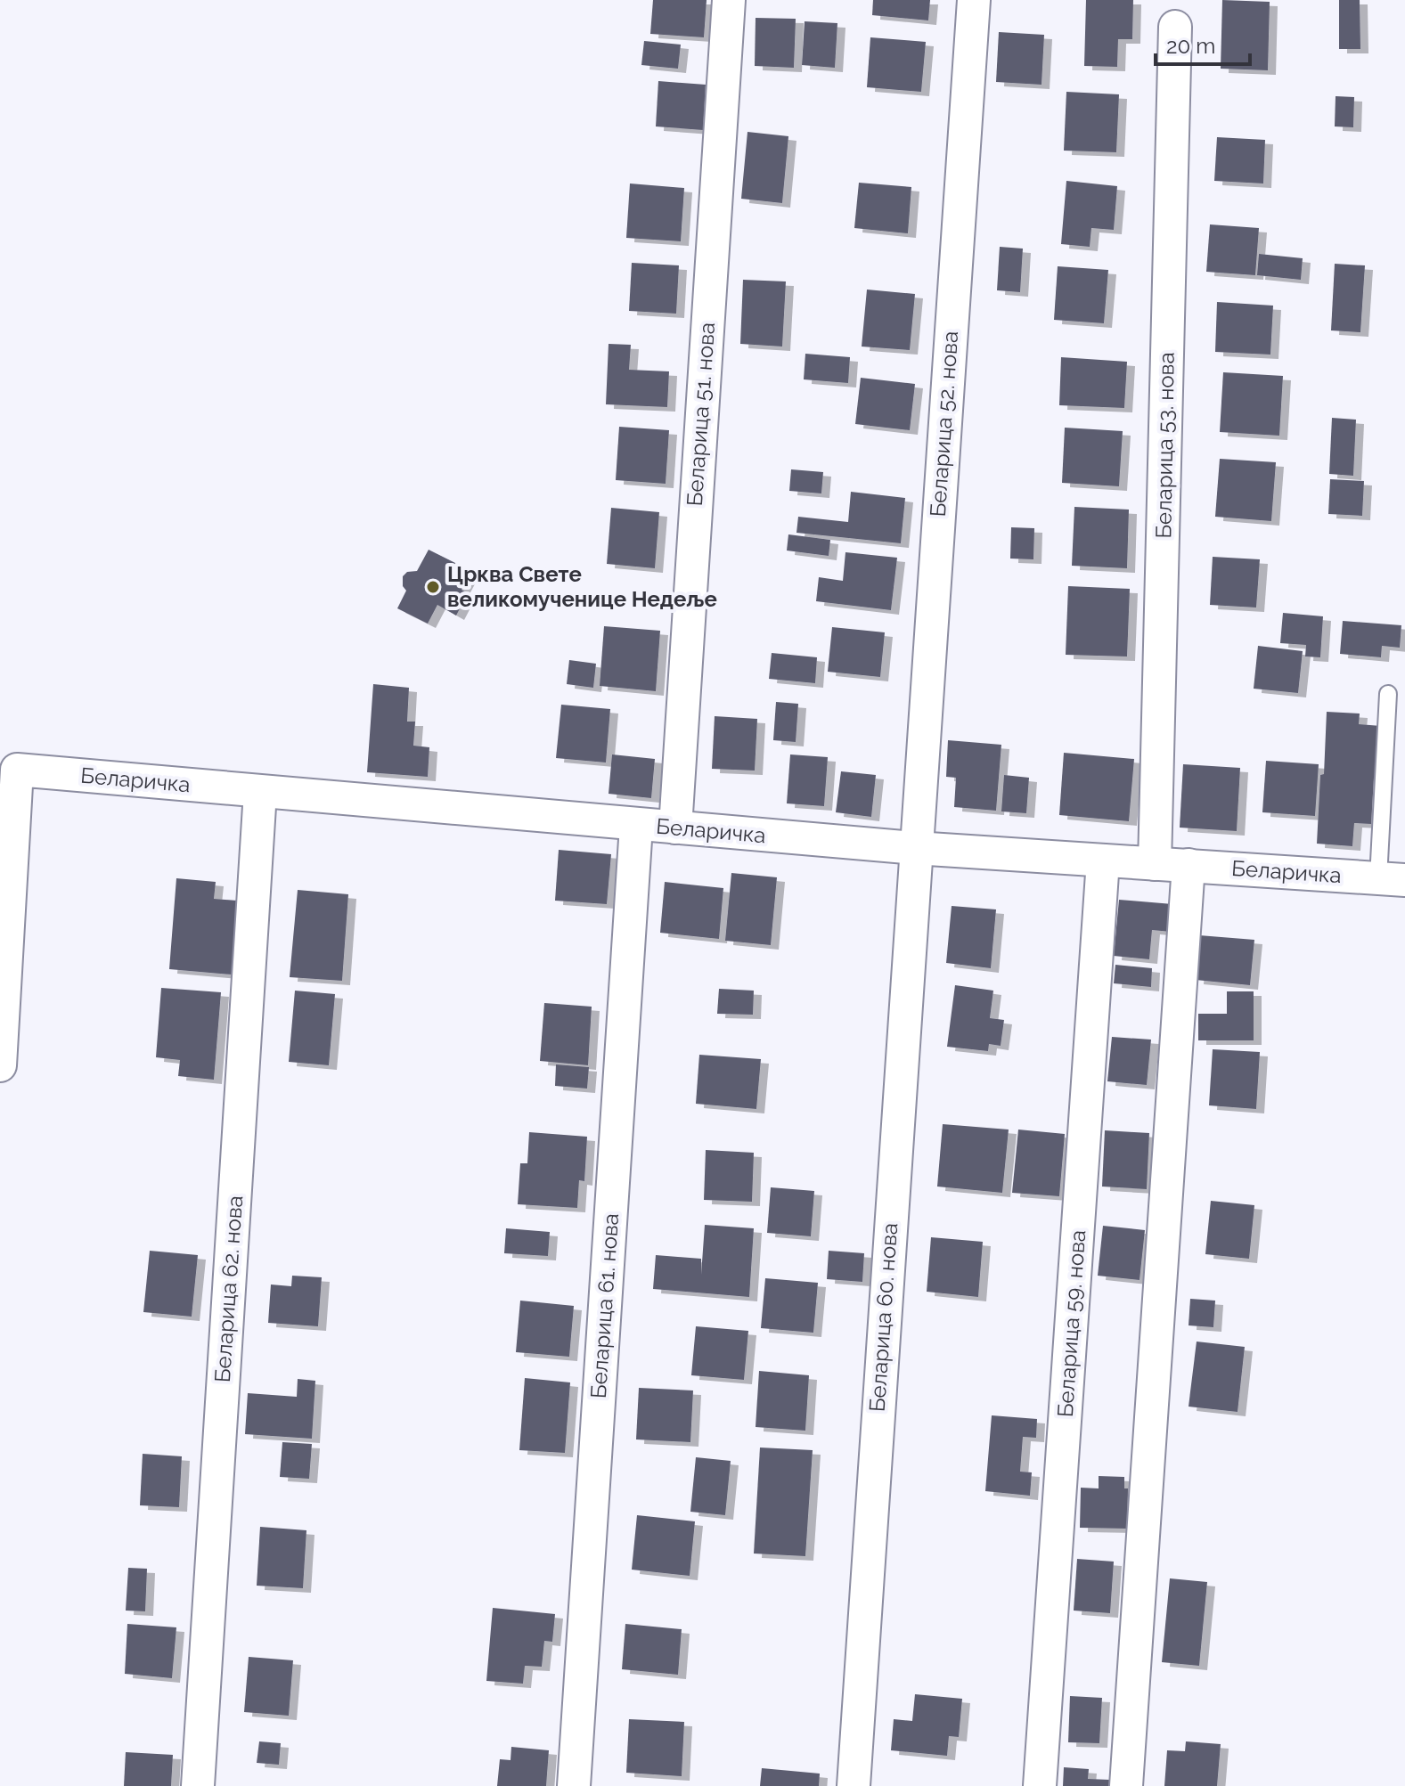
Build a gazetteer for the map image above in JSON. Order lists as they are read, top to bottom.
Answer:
{
  "streets": {
    "street": [
      "Беларица 51. нова",
      "Беларица 52. нова",
      "Беларица 53. нова",
      "Беларичка",
      "Беларица 62. нова",
      "Беларица 61. нова",
      "Беларица 60. нова",
      "Беларица 59. нова"
    ]
  },
  "crossings": [
    ["Беларица 51. нова", "Беларичка"],
    ["Беларица 52. нова", "Беларичка"],
    ["Беларица 52. нова", "Беларица 60. нова"],
    ["Беларица 53. нова", "Беларичка"],
    ["Беларичка", "Беларица 62. нова"],
    ["Беларичка", "Беларица 61. нова"],
    ["Беларичка", "Беларица 60. нова"],
    ["Беларичка", "Беларица 59. нова"]
  ],
  "places": ["Црква Свете великомученице Недеље"],
  "scale_bar": "20 m"
}
